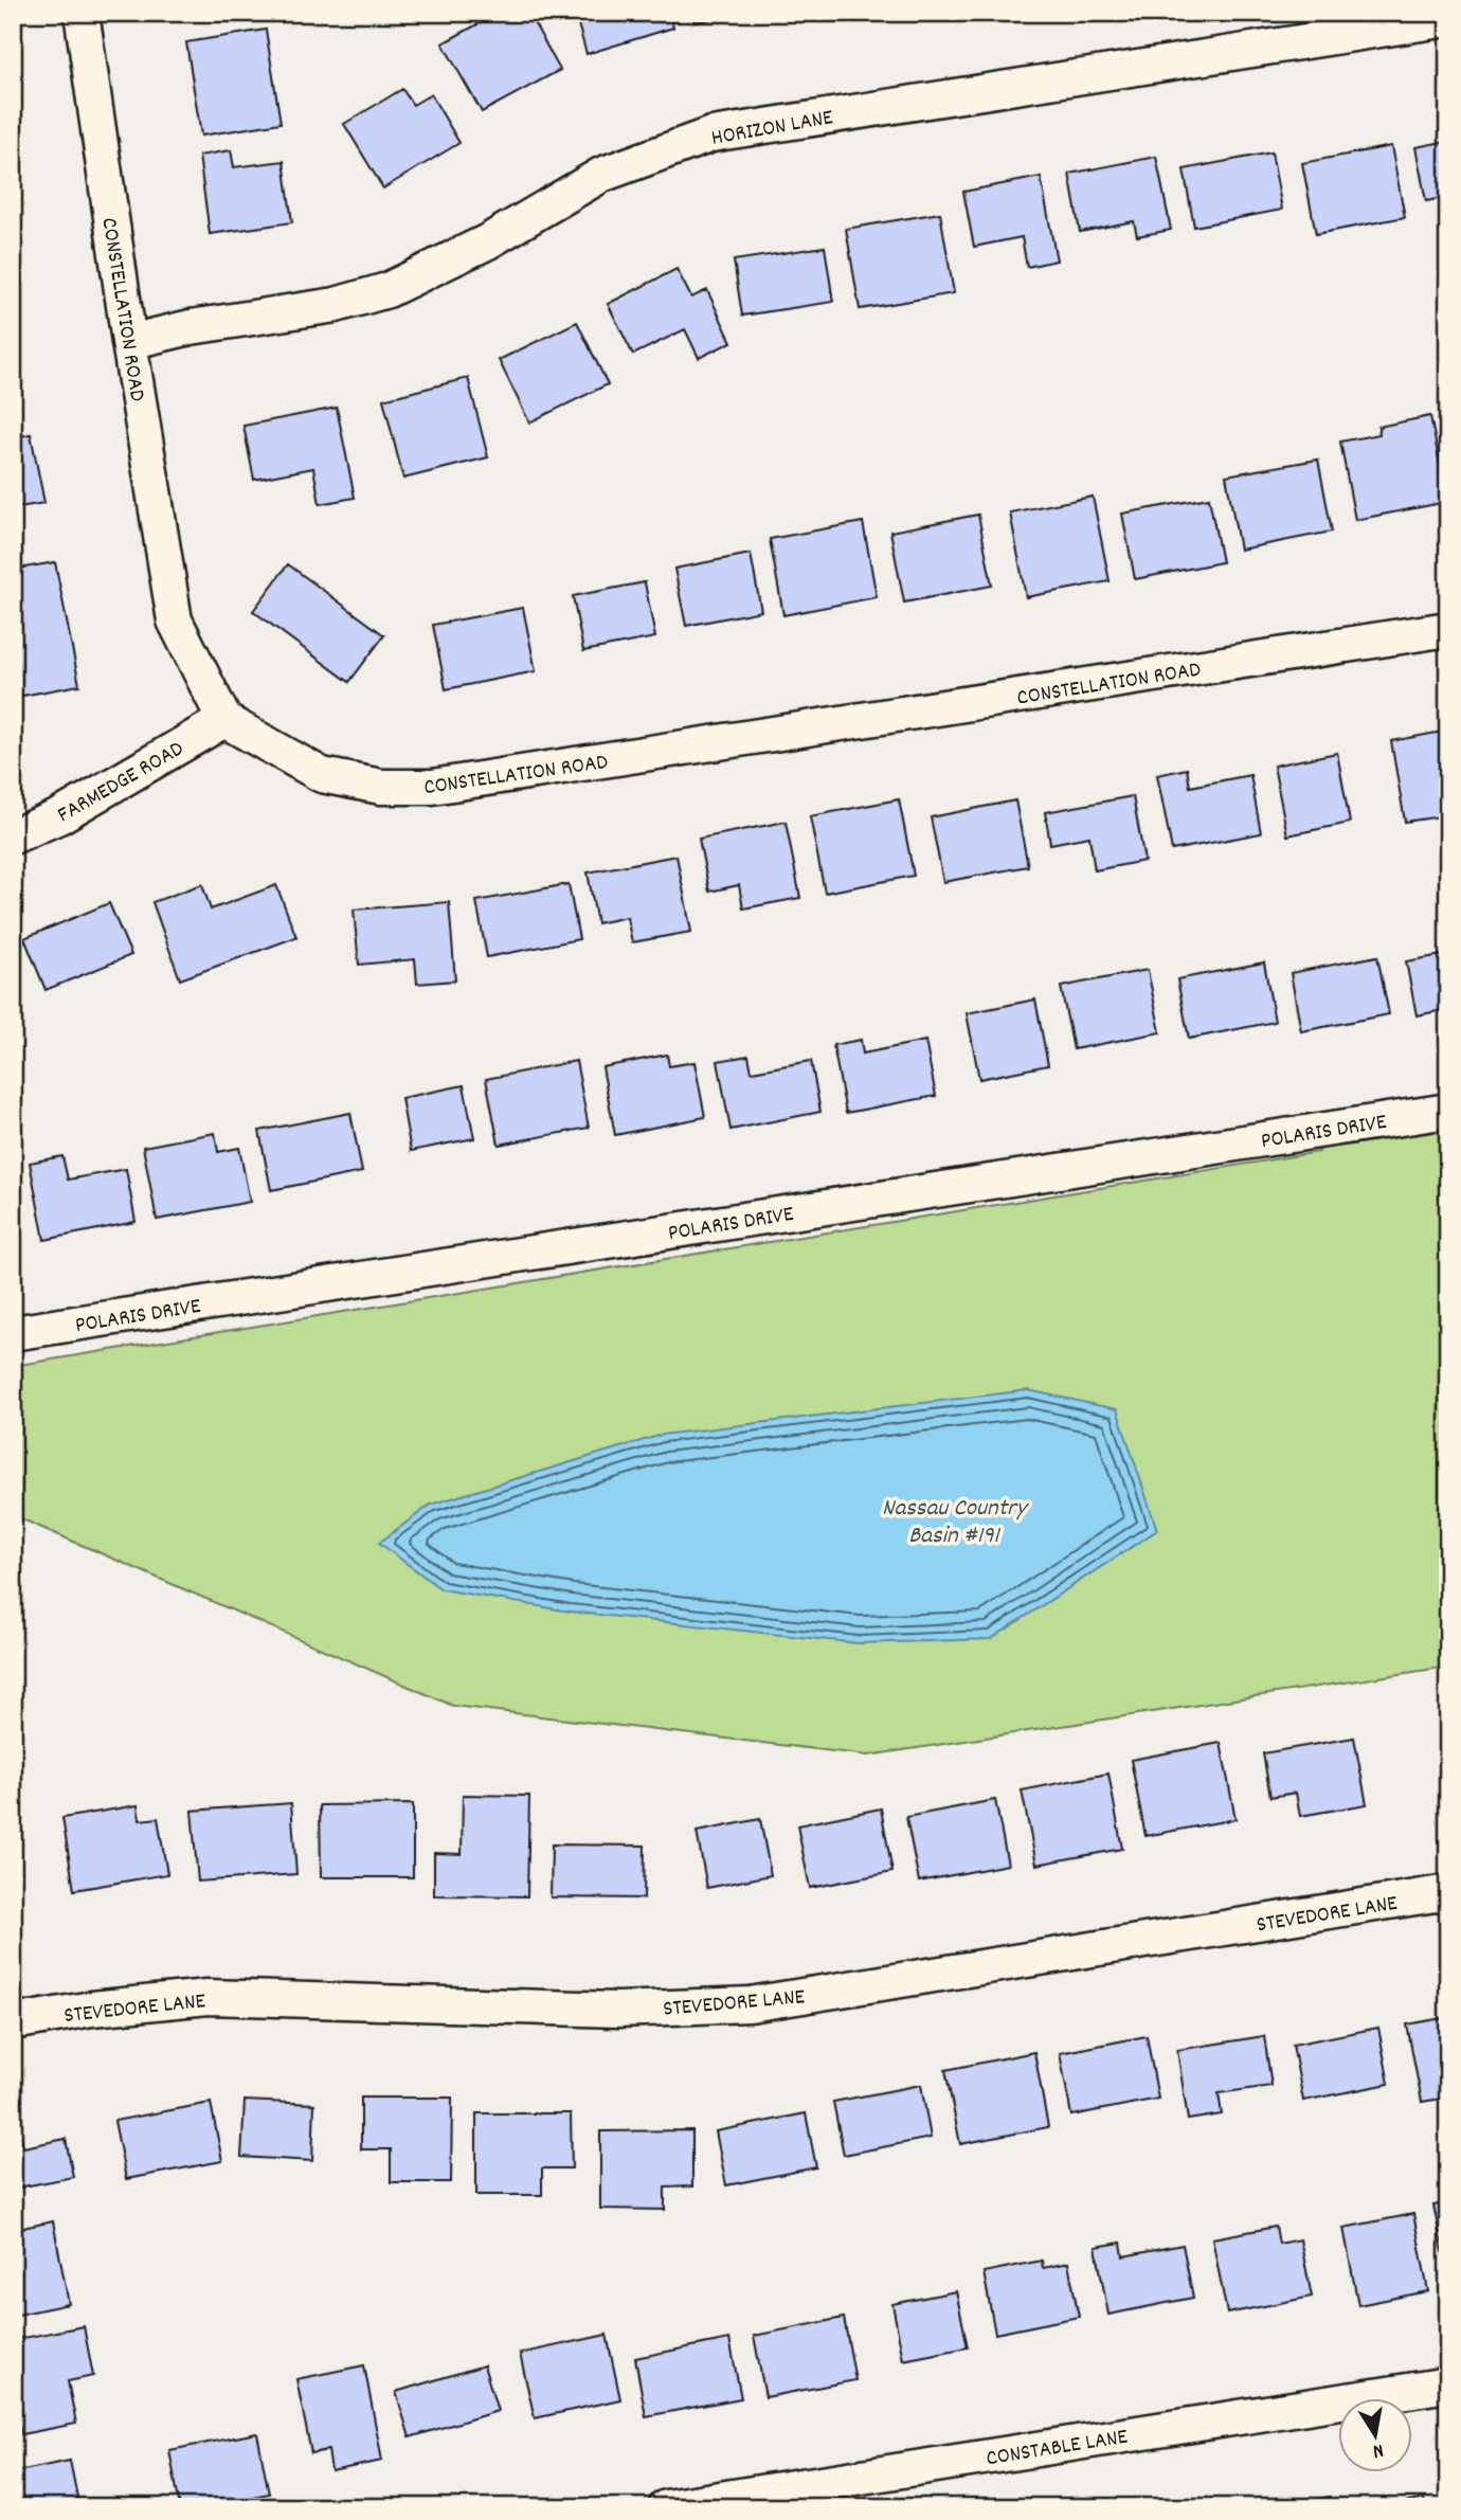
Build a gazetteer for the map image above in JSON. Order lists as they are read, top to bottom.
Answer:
{
  "streets": {
    "street": [
      "HORIZON LANE",
      "CONSTELLATION ROAD",
      "FARMEDGE ROAD",
      "POLARIS DRIVE",
      "STEVEDORE LANE",
      "CONSTABLE LANE"
    ]
  },
  "crossings": [
    ["HORIZON LANE", "CONSTELLATION ROAD"],
    ["CONSTELLATION ROAD", "FARMEDGE ROAD"]
  ],
  "water": ["Nassau Country Basin #191"],
  "north": "bottom"
}
